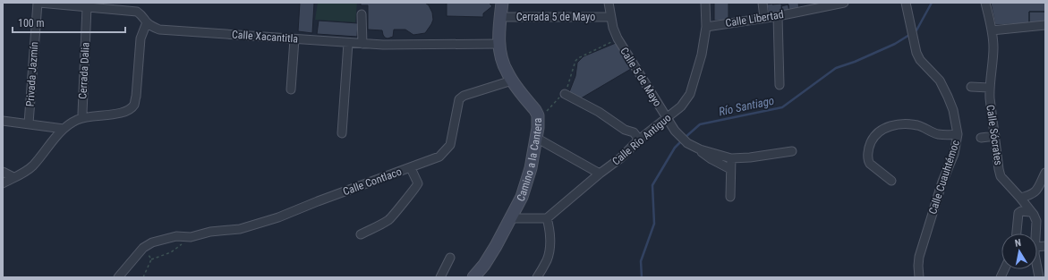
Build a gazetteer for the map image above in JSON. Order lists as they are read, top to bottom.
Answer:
{
  "streets": {
    "street": [
      "Cerrada 5 de Mayo",
      "Calle Libertad",
      "Calle Xacantitla",
      "Cerrada Dalia",
      "Privada Jazmín",
      "Calle 5 de Mayo",
      "Calle Sócrates",
      "Calle Río Antiguo",
      "Camino a la Cantera",
      "Calle Cuauhtémoc",
      "Calle Contlaco"
    ]
  },
  "crossings": [
    ["Cerrada 5 de Mayo", "Calle 5 de Mayo"],
    ["Cerrada 5 de Mayo", "Camino a la Cantera"],
    ["Calle Libertad", "Calle Río Antiguo"],
    ["Calle Xacantitla", "Cerrada Dalia"],
    ["Calle Xacantitla", "Privada Jazmín"],
    ["Calle Xacantitla", "Camino a la Cantera"],
    ["Calle 5 de Mayo", "Calle Río Antiguo"],
    ["Camino a la Cantera", "Calle Contlaco"]
  ],
  "water": ["Río Santiago"],
  "scale_bar": "100 m",
  "north": "top"
}
